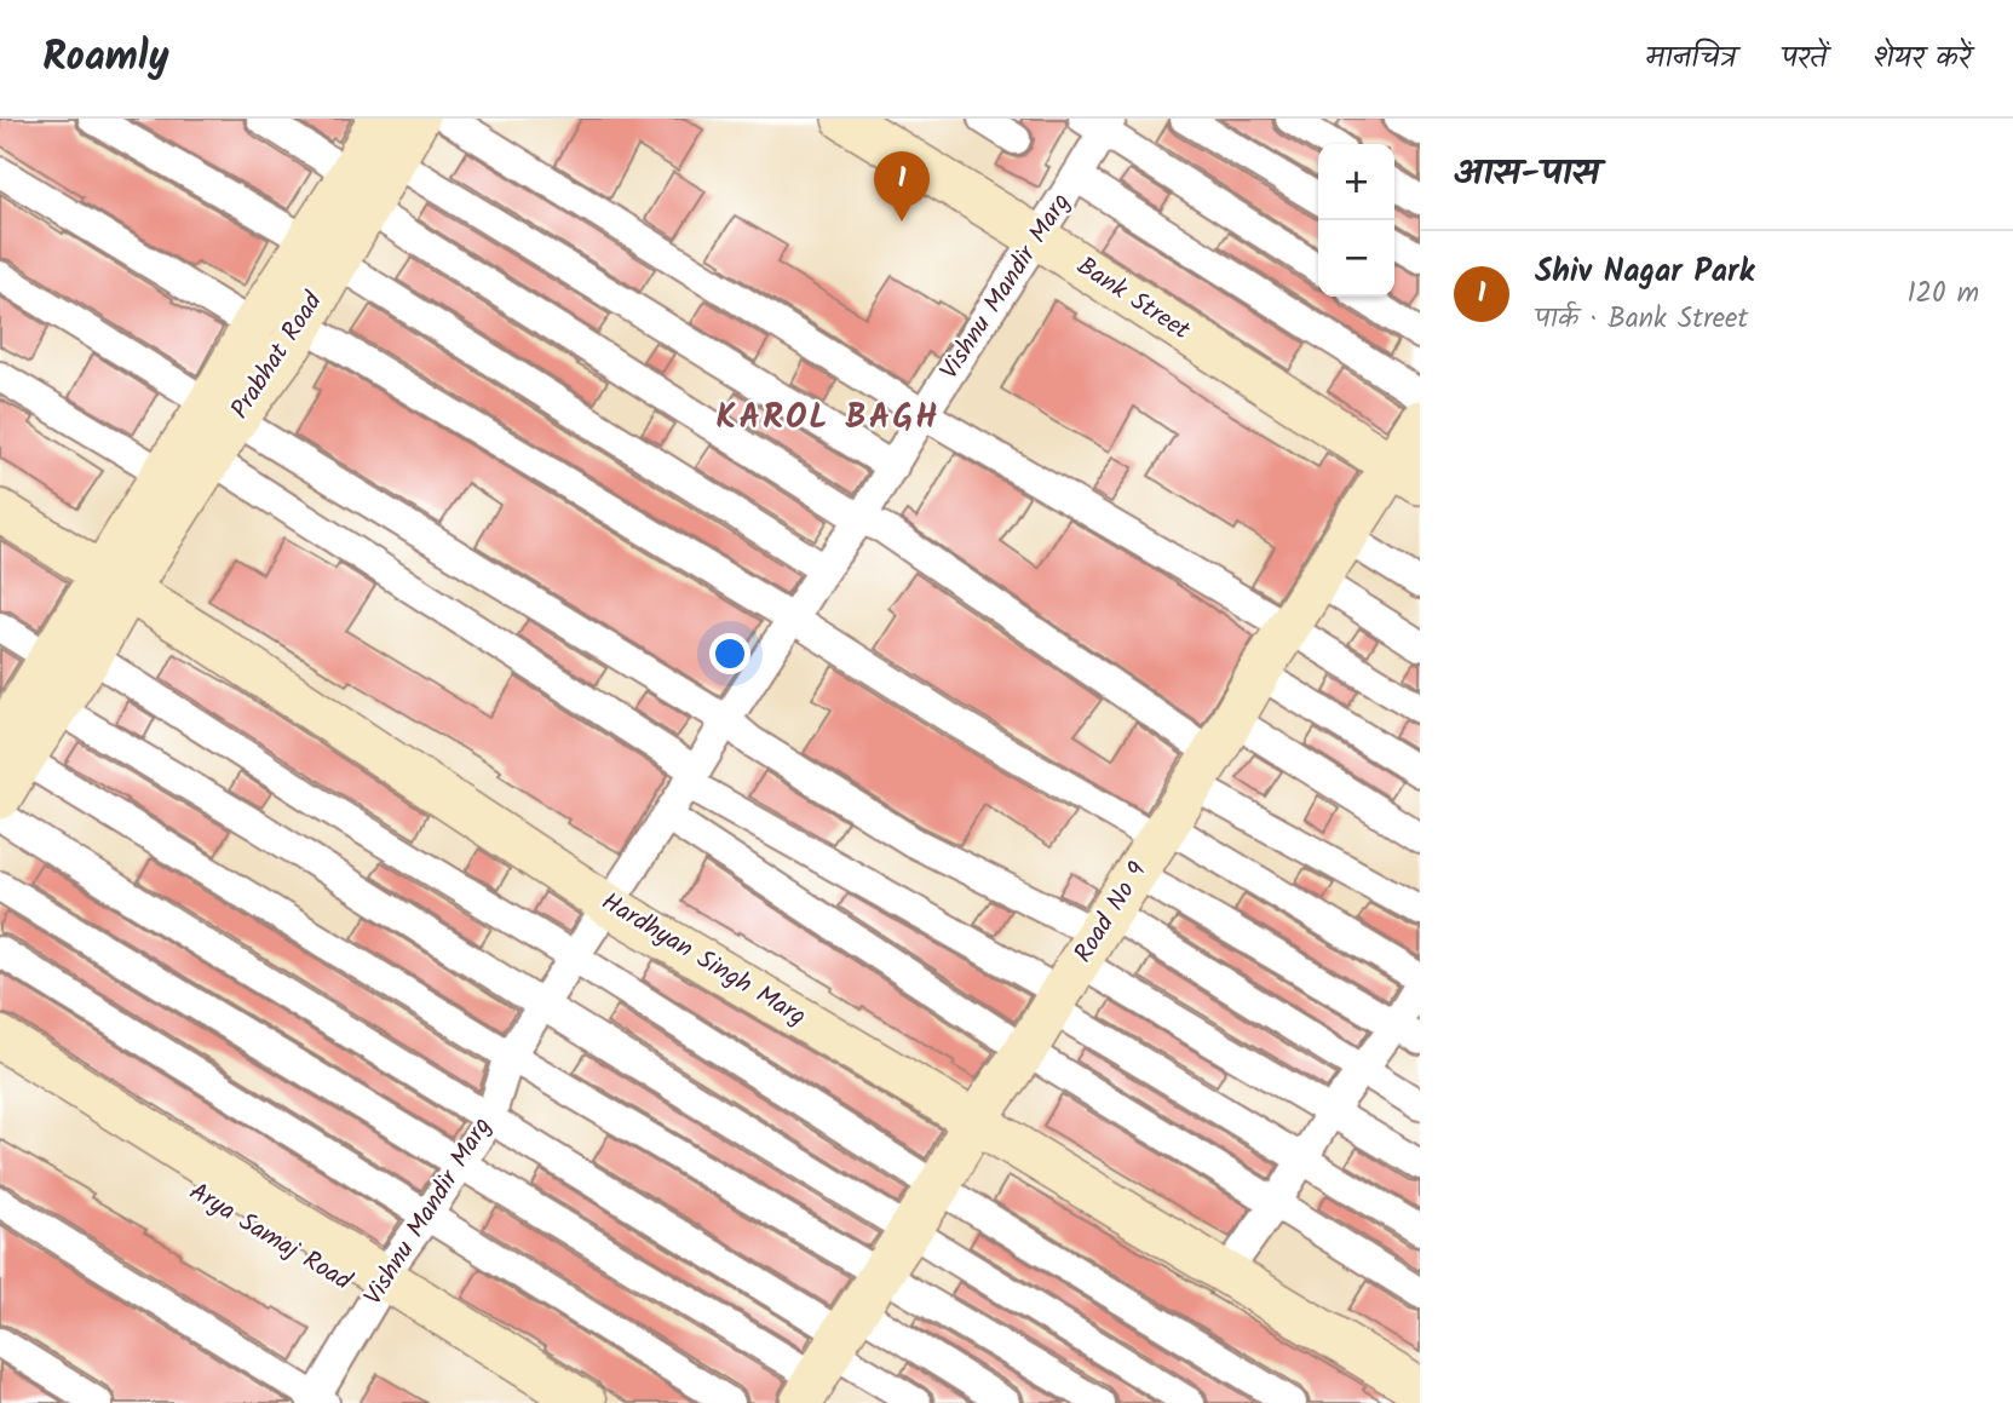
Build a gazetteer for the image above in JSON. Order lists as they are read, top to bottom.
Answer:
{
  "streets": {
    "street": [
      "Vishnu Mandir Marg",
      "Bank Street",
      "Prabhat Road",
      "Road No 9",
      "Hardhyan Singh Marg",
      "Arya Samaj Road"
    ]
  },
  "crossings": [
    ["Vishnu Mandir Marg", "Bank Street"],
    ["Vishnu Mandir Marg", "Hardhyan Singh Marg"],
    ["Vishnu Mandir Marg", "Arya Samaj Road"],
    ["Bank Street", "Road No 9"],
    ["Prabhat Road", "Hardhyan Singh Marg"],
    ["Road No 9", "Hardhyan Singh Marg"]
  ],
  "districts": ["KAROL BAGH"],
  "page": {
    "header": "Roamly",
    "nav": ["मानचित्र", "परतें", "शेयर करें"],
    "heading": "आस-पास",
    "map_buttons": ["+", "−"],
    "pins": "1",
    "list": [
      {
        "mark": "1",
        "name": "Shiv Nagar Park",
        "note": "पार्क · Bank Street",
        "value": "120 m"
      }
    ]
  }
}
